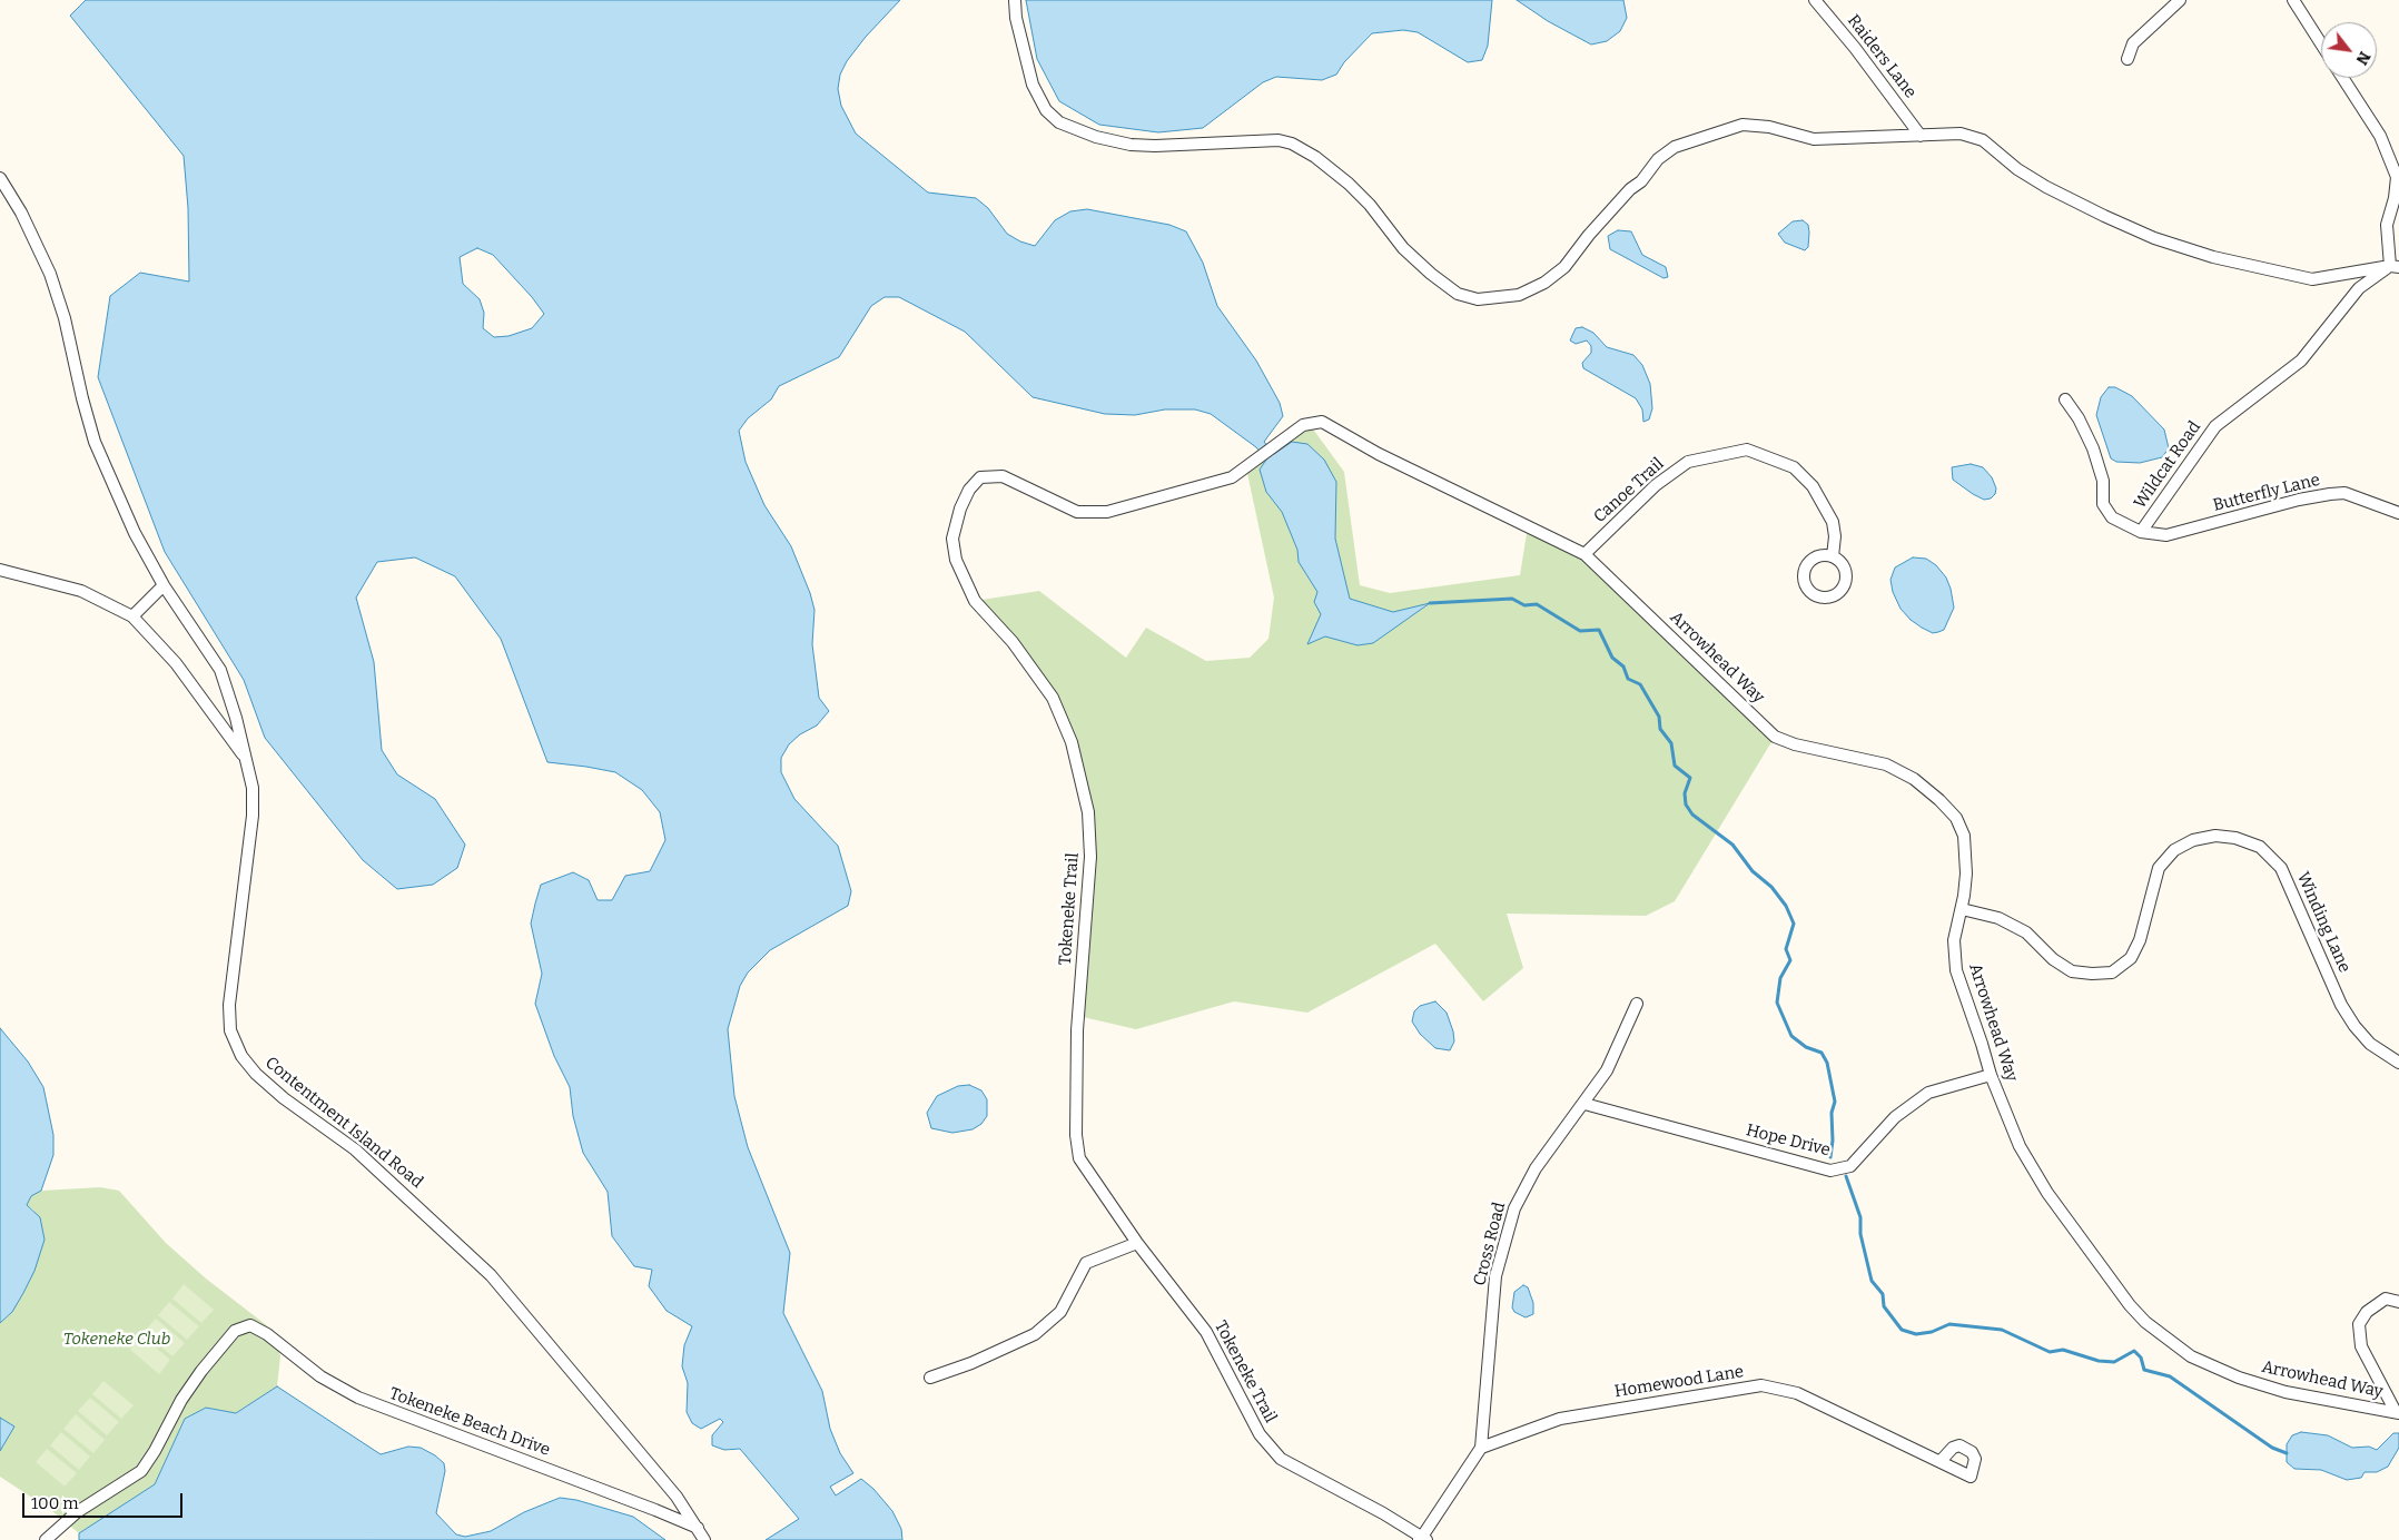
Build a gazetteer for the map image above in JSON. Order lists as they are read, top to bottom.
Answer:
{
  "streets": {
    "street": [
      "Raiders Lane",
      "Wildcat Road",
      "Canoe Trail",
      "Butterfly Lane",
      "Arrowhead Way",
      "Tokeneke Trail",
      "Winding Lane",
      "Contentment Island Road",
      "Hope Drive",
      "Cross Road",
      "Homewood Lane",
      "Tokeneke Beach Drive"
    ]
  },
  "crossings": [
    ["Wildcat Road", "Butterfly Lane"],
    ["Canoe Trail", "Arrowhead Way"],
    ["Arrowhead Way", "Tokeneke Trail"],
    ["Arrowhead Way", "Winding Lane"],
    ["Arrowhead Way", "Hope Drive"],
    ["Tokeneke Trail", "Cross Road"],
    ["Contentment Island Road", "Tokeneke Beach Drive"],
    ["Hope Drive", "Cross Road"],
    ["Cross Road", "Homewood Lane"]
  ],
  "parks": ["Tokeneke Club"],
  "scale_bar": "100 m",
  "north": "bottom right"
}
